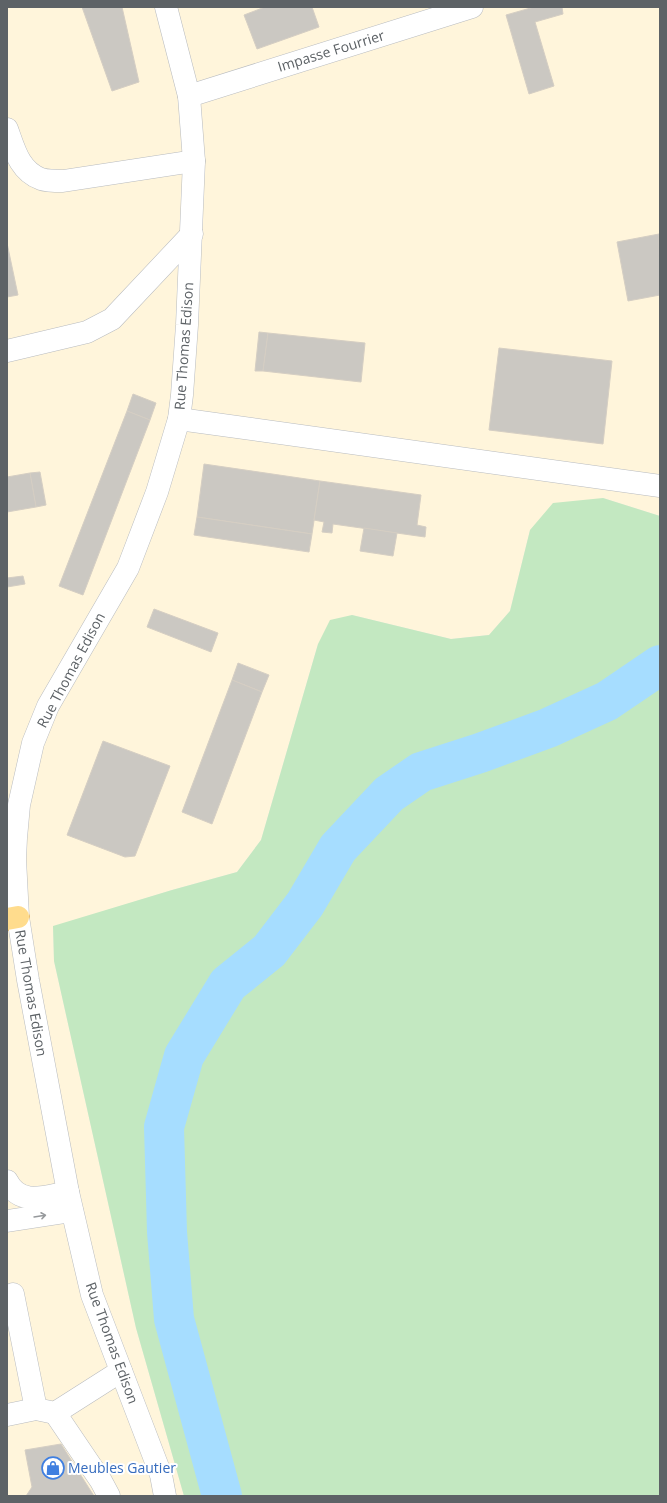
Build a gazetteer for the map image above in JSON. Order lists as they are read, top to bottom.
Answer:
{
  "streets": {
    "street": ["Impasse Fourrier", "Rue Thomas Edison"]
  },
  "crossings": [
    ["Impasse Fourrier", "Rue Thomas Edison"]
  ],
  "places": {
    "shop": ["Meubles Gautier"]
  }
}
